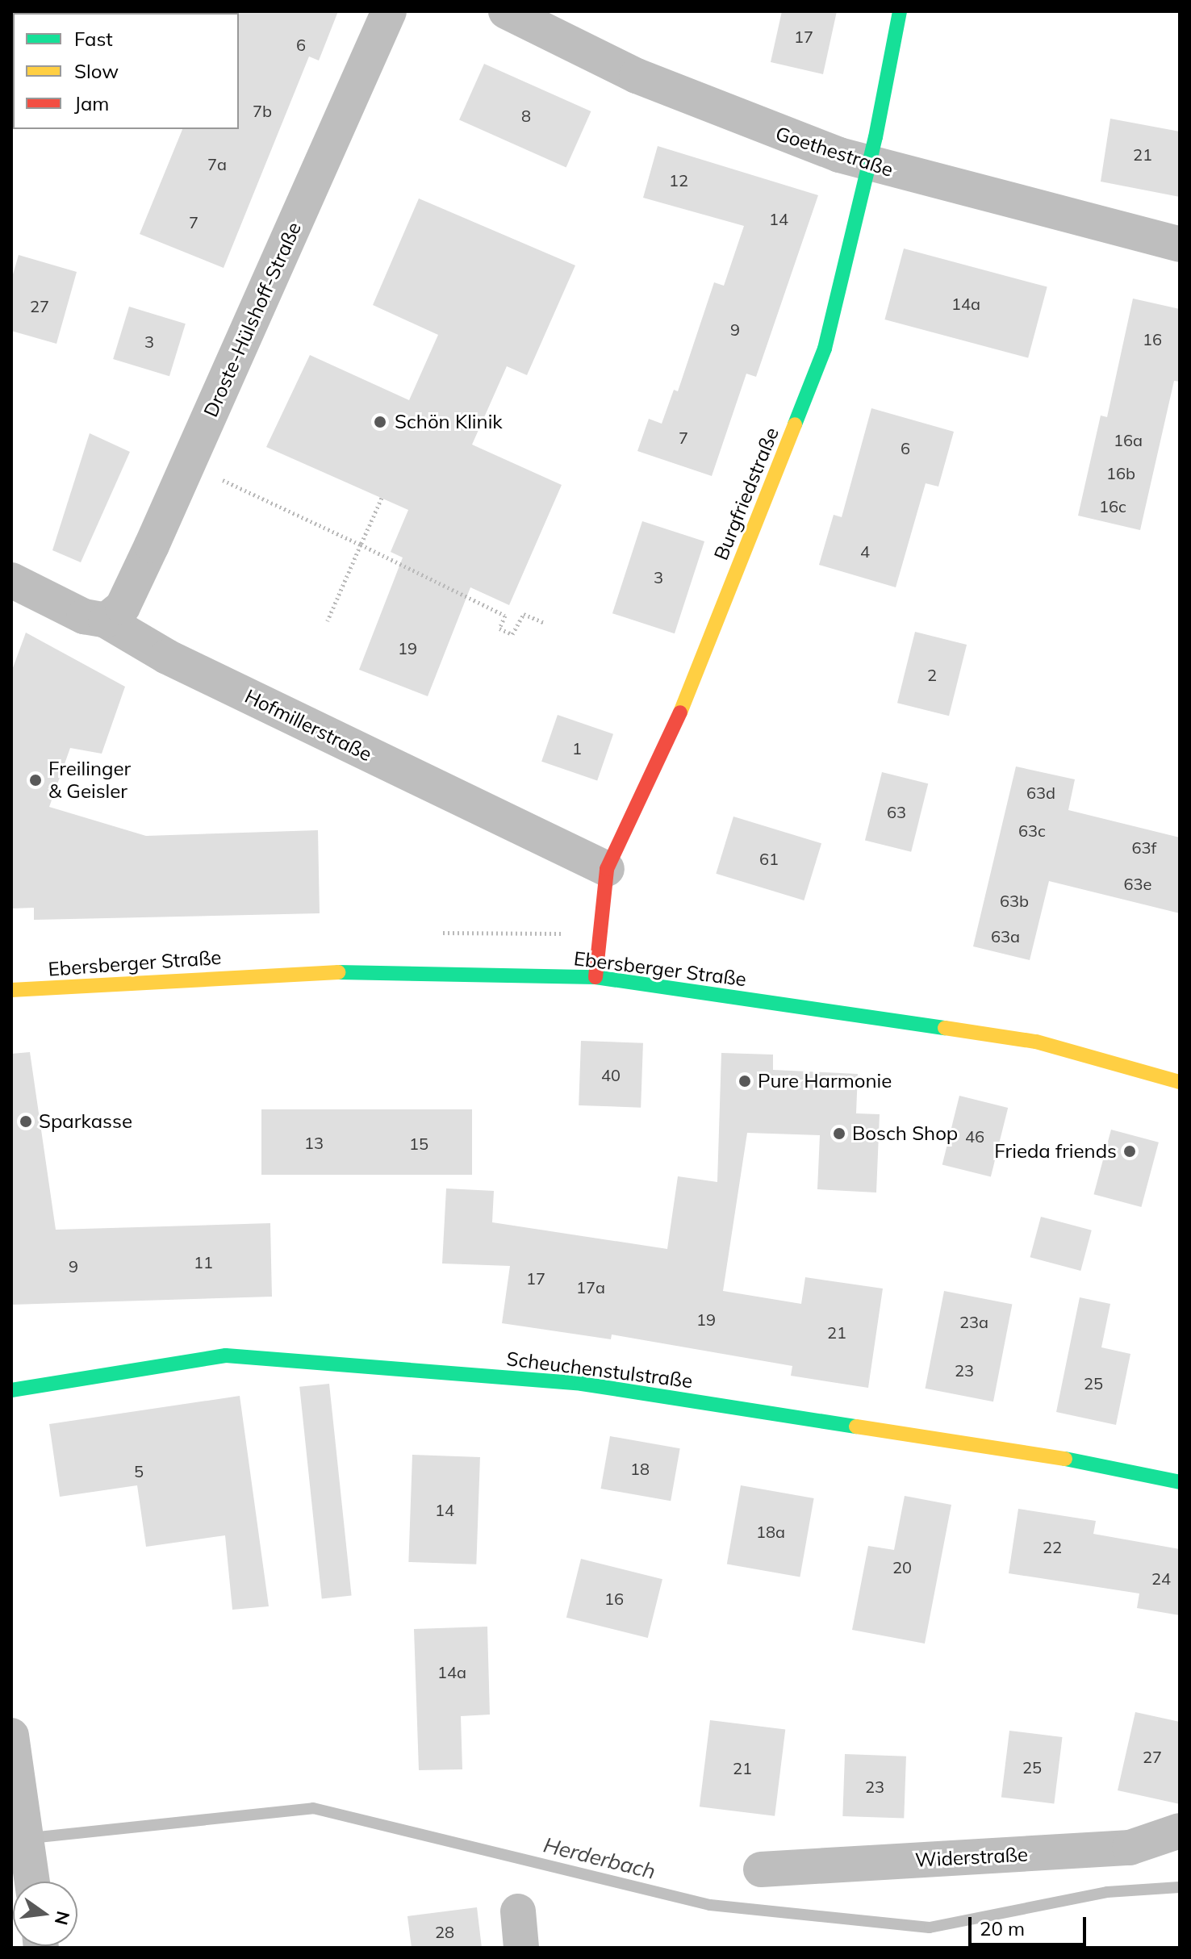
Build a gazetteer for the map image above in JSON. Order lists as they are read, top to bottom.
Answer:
{
  "streets": {
    "street": [
      "Goethestraße",
      "Droste-Hülshoff-Straße",
      "Burgfriedstraße",
      "Hofmillerstraße",
      "Ebersberger Straße",
      "Scheuchenstulstraße",
      "Widerstraße"
    ]
  },
  "crossings": [
    ["Goethestraße", "Burgfriedstraße"],
    ["Droste-Hülshoff-Straße", "Hofmillerstraße"],
    ["Burgfriedstraße", "Hofmillerstraße"],
    ["Burgfriedstraße", "Ebersberger Straße"]
  ],
  "water": ["Herderbach"],
  "places": [
    "Schön Klinik",
    "Freilinger & Geisler",
    "Pure Harmonie",
    "Sparkasse",
    "Bosch Shop",
    "Frieda friends"
  ],
  "house_numbers": [
    "17",
    "6",
    "7b",
    "8",
    "21",
    "7a",
    "12",
    "14",
    "7",
    "14a",
    "27",
    "9",
    "16",
    "3",
    "7",
    "16a",
    "6",
    "16b",
    "16c",
    "4",
    "3",
    "19",
    "2",
    "1",
    "63d",
    "63",
    "63c",
    "63f",
    "61",
    "63e",
    "63b",
    "63a",
    "40",
    "46",
    "13",
    "15",
    "11",
    "9",
    "17",
    "17a",
    "19",
    "23a",
    "21",
    "23",
    "25",
    "18",
    "5",
    "14",
    "18a",
    "22",
    "20",
    "24",
    "16",
    "14a",
    "27",
    "25",
    "21",
    "23",
    "28"
  ],
  "legend": ["Fast", "Slow", "Jam"],
  "scale_bar": "20 m",
  "north": "right"
}
